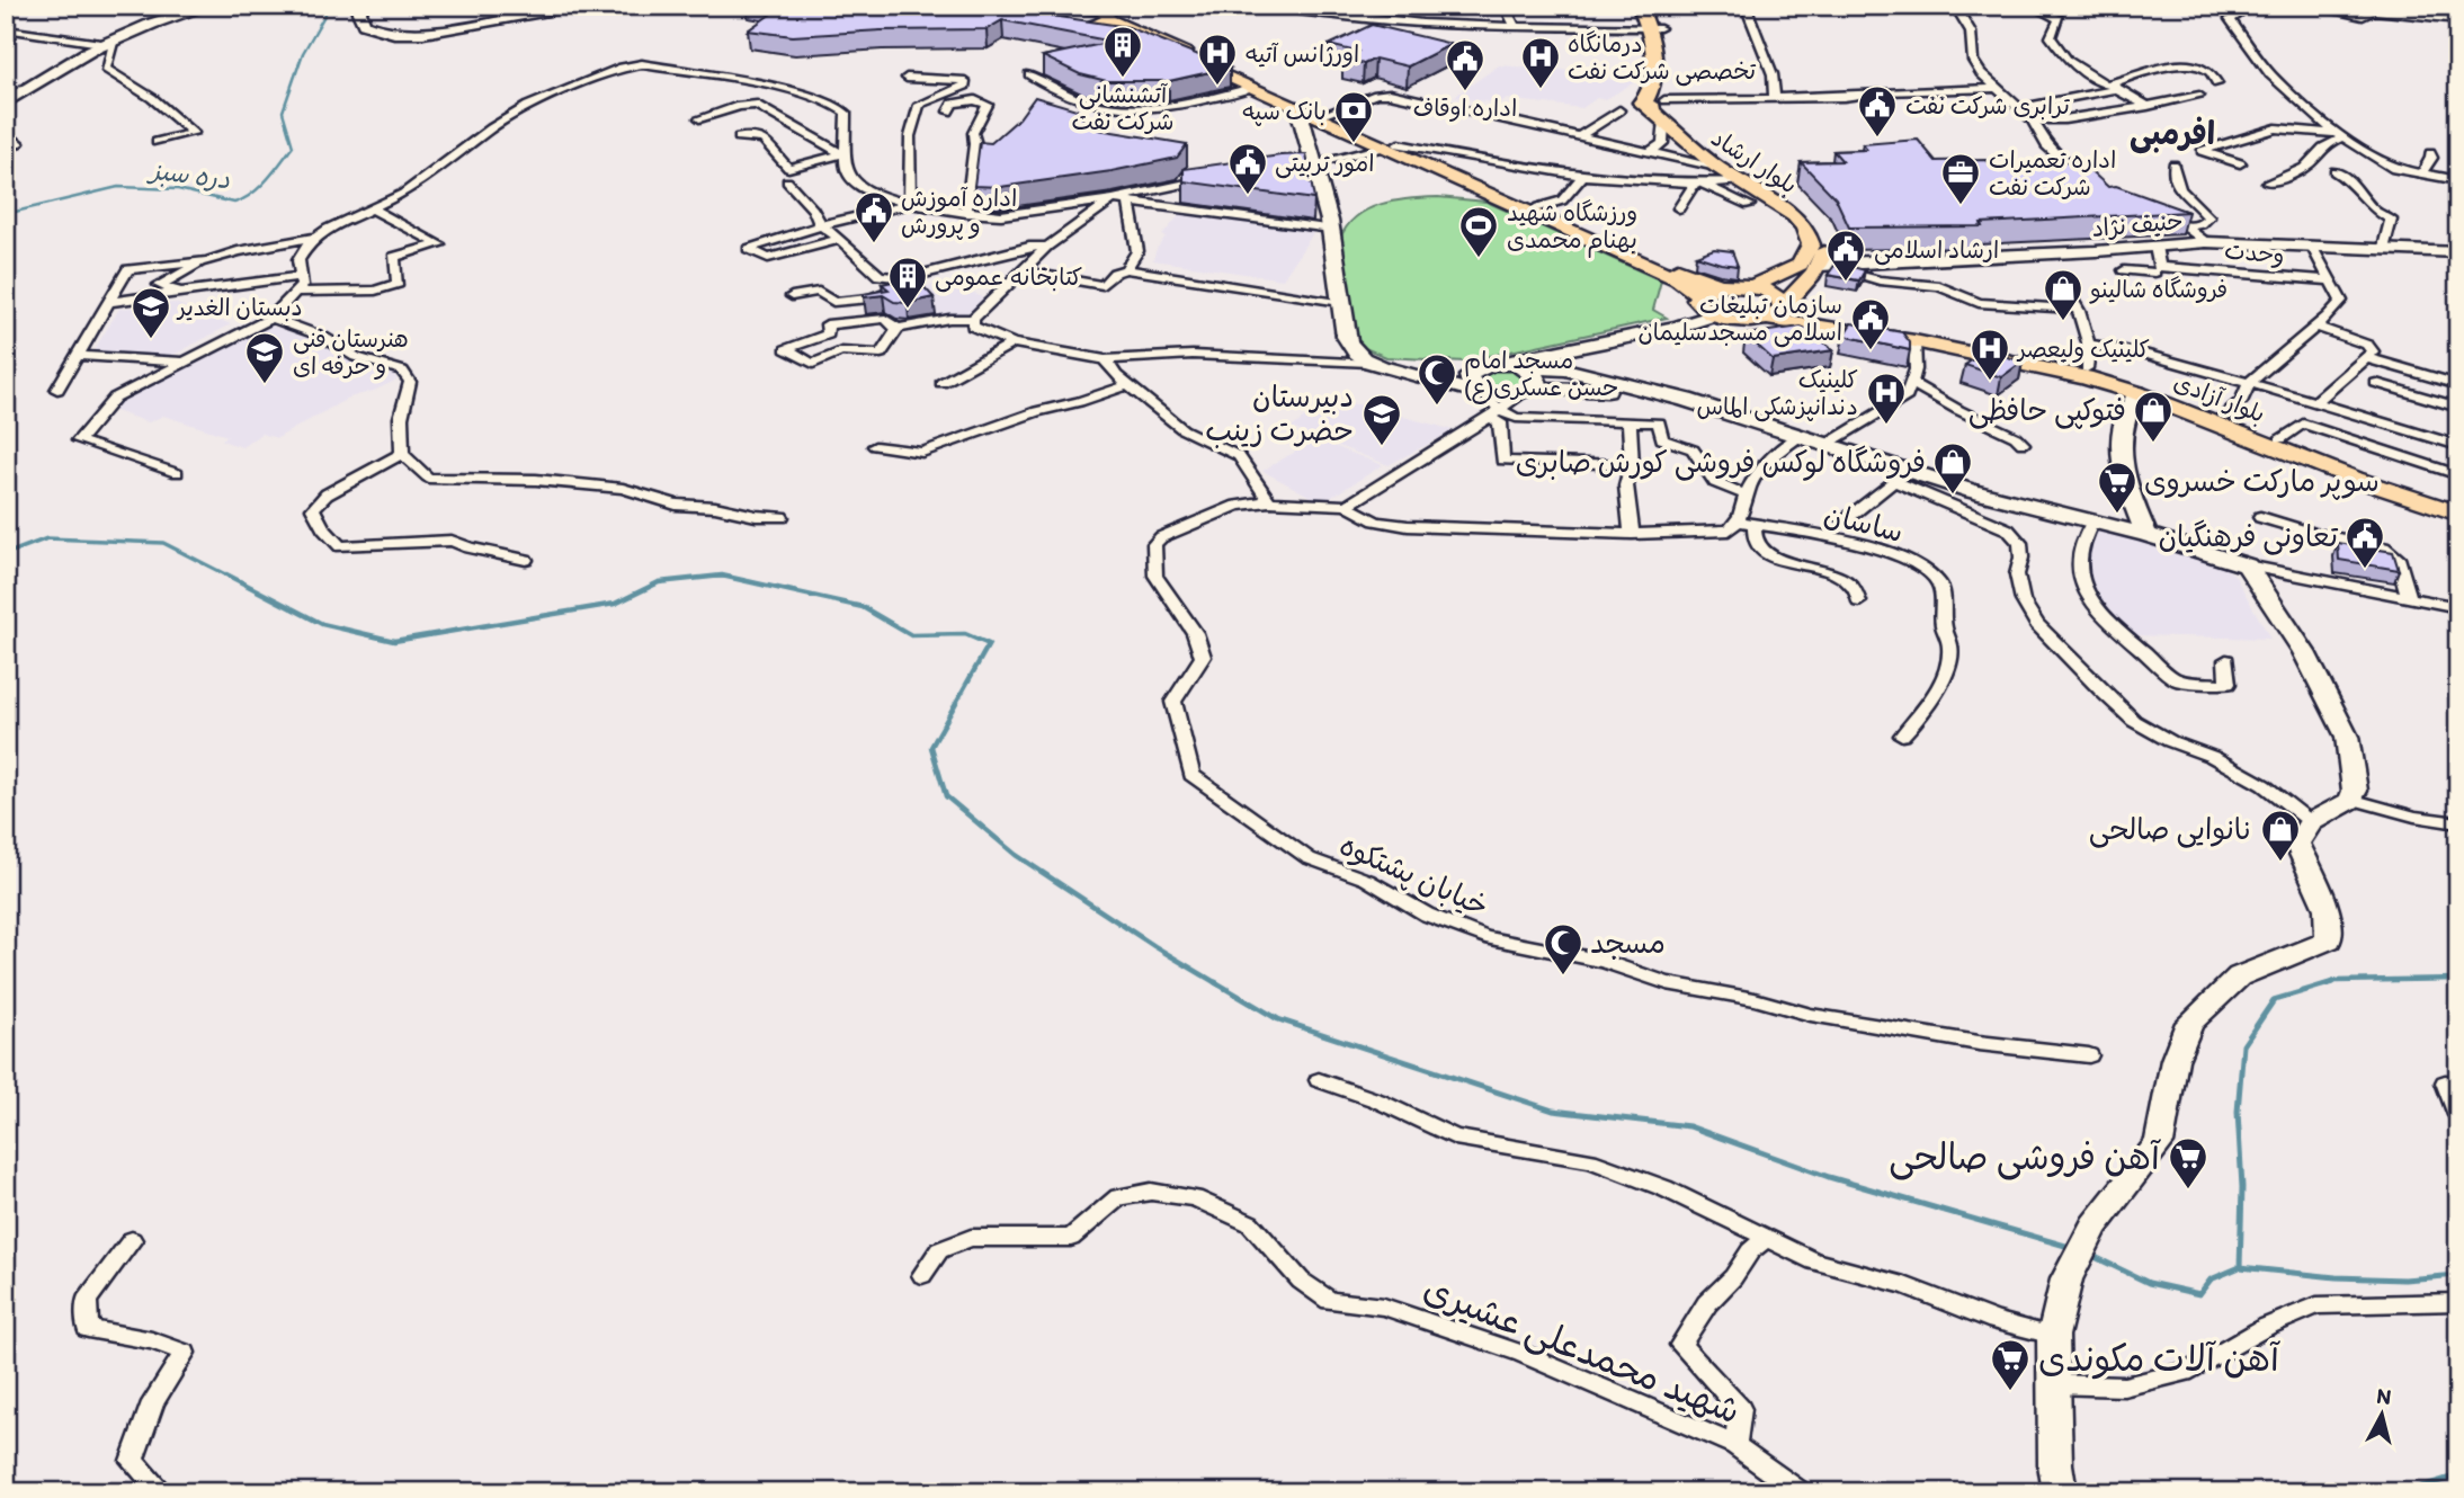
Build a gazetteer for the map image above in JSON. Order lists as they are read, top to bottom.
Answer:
{
  "streets": {
    "main road": ["بلوار ارشاد", "حنیف نژاد", "بلوار آزادی"],
    "street": [
      "وحدت",
      "ساسان",
      "خیابان پشتکوه",
      "شهید محمدعلی عشیری"
    ]
  },
  "crossings": [
    ["بلوار ارشاد", "حنیف نژاد"],
    ["حنیف نژاد", "وحدت"]
  ],
  "districts": ["افرمبی"],
  "water": ["دره سبز"],
  "places": {
    "building": ["آتشنشانی شرکت نفت", "کتابخانه عمومی"],
    "hospital": [
      "اورژانس آتیه",
      "درمانگاه تخصصی شرکت نفت",
      "کلینیک ولیعصر",
      "کلینیک دندانپزشکی الماس"
    ],
    "public building": [
      "اداره اوقاف",
      "ترابری شرکت نفت",
      "امور تربیتی",
      "اداره آموزش و پرورش",
      "ارشاد اسلامی",
      "سازمان تبلیغات اسلامی مسجدسلیمان",
      "تعاونی فرهنگیان"
    ],
    "bank": ["بانک سپه"],
    "office": ["اداره تعمیرات شرکت نفت"],
    "sports": ["ورزشگاه شهید بهنام محمدی"],
    "shop": [
      "فروشگاه شالینو",
      "فتوکپی حافظی",
      "فروشگاه لوکس فروشی کورش صابری",
      "نانوایی صالحی"
    ],
    "school or university": ["دبستان الغدیر", "هنرستان فنی و حرفه ای", "دبیرستان حضرت زینب"],
    "mosque": ["مسجد امام حسن عسکری(ع)", "مسجد"],
    "supermarket": ["سوپر مارکت خسروی", "آهن فروشی صالحی", "آهن آلات مکوندی"]
  },
  "north": "top"
}
